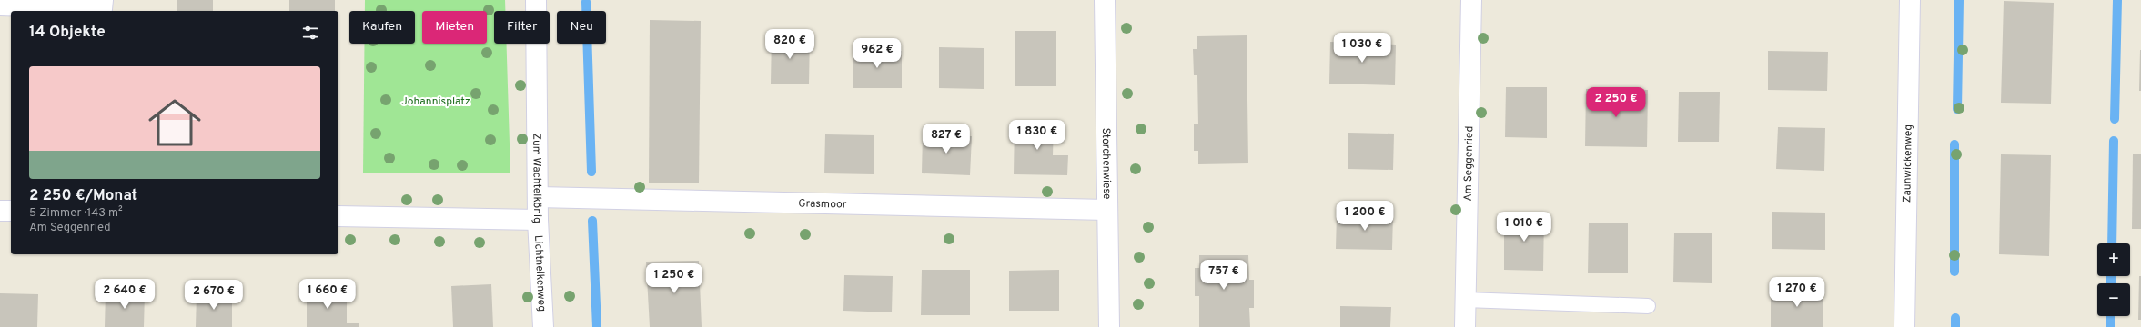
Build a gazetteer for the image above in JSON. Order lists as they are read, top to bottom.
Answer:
{
  "streets": {
    "street": [
      "Storchenwiese",
      "Am Seggenried",
      "Zaunwickenweg",
      "Zum Wachtelkönig",
      "Grasmoor",
      "Lichtnelkenweg"
    ]
  },
  "crossings": [
    ["Storchenwiese", "Grasmoor"],
    ["Zum Wachtelkönig", "Grasmoor"],
    ["Zum Wachtelkönig", "Lichtnelkenweg"]
  ],
  "parks": ["Johannisplatz"],
  "page": {
    "chip": [
      "Kaufen",
      "Mieten",
      "Filter",
      "Neu"
    ],
    "heading": "14 Objekte",
    "price": [
      "820 €",
      "1 030 €",
      "962 €",
      "2 250 €",
      "1 830 €",
      "827 €",
      "1 200 €",
      "1 010 €",
      "757 €",
      "1 250 €",
      "1 270 €",
      "2 640 €",
      "1 660 €",
      "2 670 €"
    ],
    "list": [
      {
        "name": "2 250 €/Monat",
        "note": "5 Zimmer · 143 m² · Am Seggenried"
      }
    ],
    "map_buttons": ["+", "−"]
  }
}
